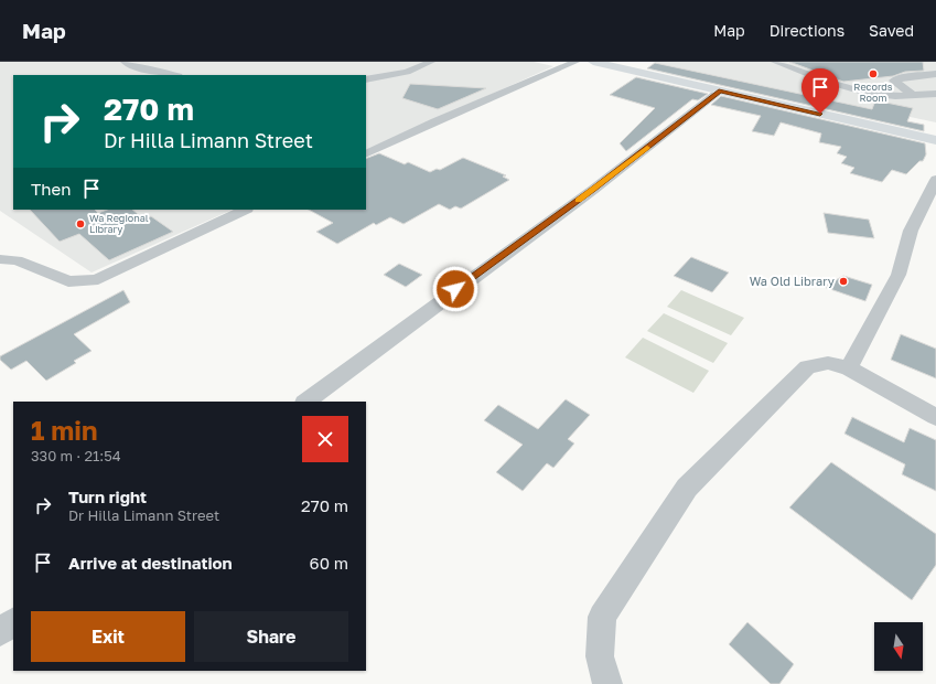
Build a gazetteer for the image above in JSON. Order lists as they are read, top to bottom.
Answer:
{
  "places": ["Records Room", "Wa Regional Library", "Wa Old Library"],
  "north": "bottom",
  "page": {
    "header": "Map",
    "nav": ["Map", "Directions", "Saved"],
    "turn": ["270 m", "Dr Hilla Limann Street"],
    "then": "Then",
    "heading": ["1 min", "330 m · 21:54"],
    "list": [
      {
        "name": "Turn right",
        "note": "Dr Hilla Limann Street",
        "value": "270 m"
      },
      {
        "name": "Arrive at destination",
        "value": "60 m"
      }
    ],
    "buttons": ["Exit", "Share"]
  }
}
